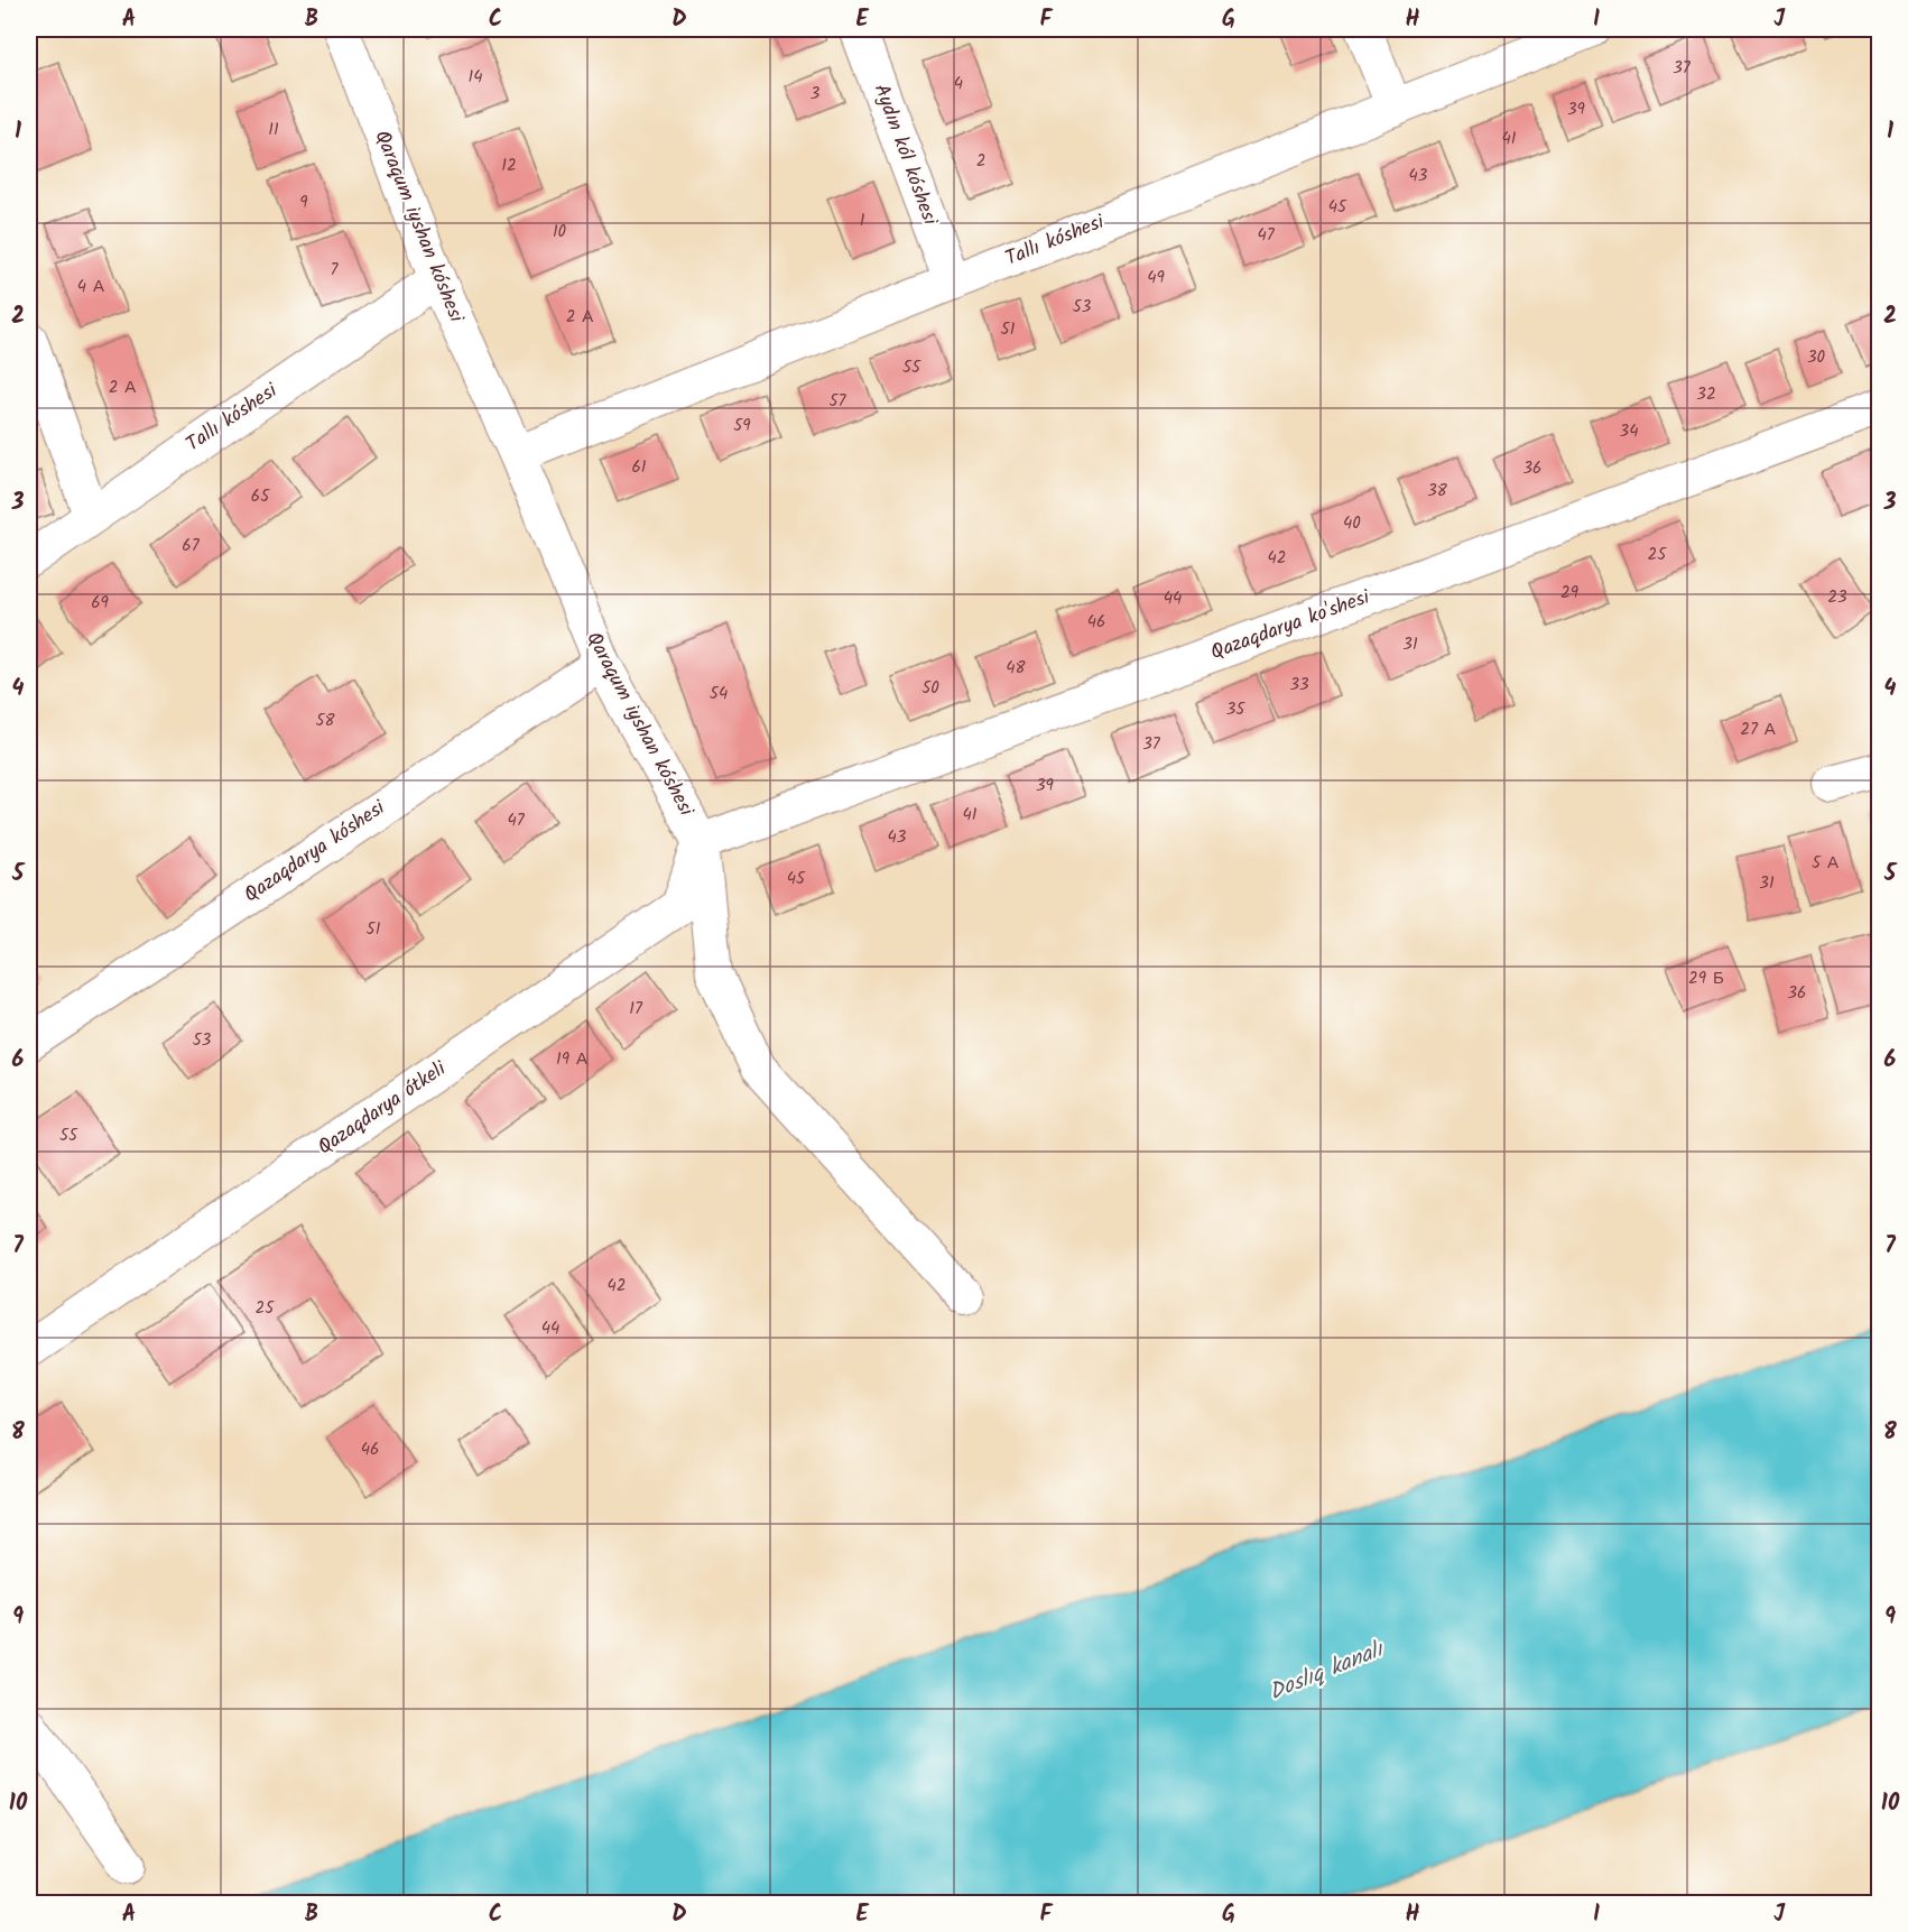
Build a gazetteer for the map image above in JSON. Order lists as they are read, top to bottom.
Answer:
{
  "streets": {
    "street": [
      "Aydın kól kóshesi",
      "Qaraqum iyshan kóshesi",
      "Tallı kóshesi",
      "Qazaqdarya ko'shesi",
      "Qazaqdarya kóshesi",
      "Qazaqdarya ótkeli"
    ]
  },
  "crossings": [
    ["Aydın kól kóshesi", "Tallı kóshesi"],
    ["Qaraqum iyshan kóshesi", "Tallı kóshesi"],
    ["Qaraqum iyshan kóshesi", "Qazaqdarya ko'shesi"],
    ["Qaraqum iyshan kóshesi", "Qazaqdarya kóshesi"],
    ["Qaraqum iyshan kóshesi", "Qazaqdarya ótkeli"],
    ["Qazaqdarya ko'shesi", "Qazaqdarya ótkeli"]
  ],
  "water": ["Doslıq kanalı"],
  "house_numbers": [
    "37",
    "14",
    "4",
    "3",
    "39",
    "11",
    "41",
    "2",
    "12",
    "43",
    "9",
    "45",
    "1",
    "10",
    "47",
    "7",
    "49",
    "4 А",
    "53",
    "2 А",
    "51",
    "30",
    "55",
    "2 А",
    "32",
    "57",
    "59",
    "34",
    "61",
    "36",
    "38",
    "65",
    "40",
    "67",
    "25",
    "42",
    "29",
    "23",
    "44",
    "69",
    "46",
    "31",
    "48",
    "33",
    "50",
    "54",
    "35",
    "58",
    "27 А",
    "37",
    "39",
    "41",
    "47",
    "43",
    "5 А",
    "45",
    "31",
    "51",
    "29 Б",
    "36",
    "17",
    "53",
    "19 А",
    "55",
    "42",
    "25",
    "44",
    "46"
  ],
  "grid": {
    "columns": [
      "A",
      "B",
      "C",
      "D",
      "E",
      "F",
      "G",
      "H",
      "I",
      "J"
    ],
    "rows": [
      "1",
      "2",
      "3",
      "4",
      "5",
      "6",
      "7",
      "8",
      "9",
      "10"
    ]
  }
}
